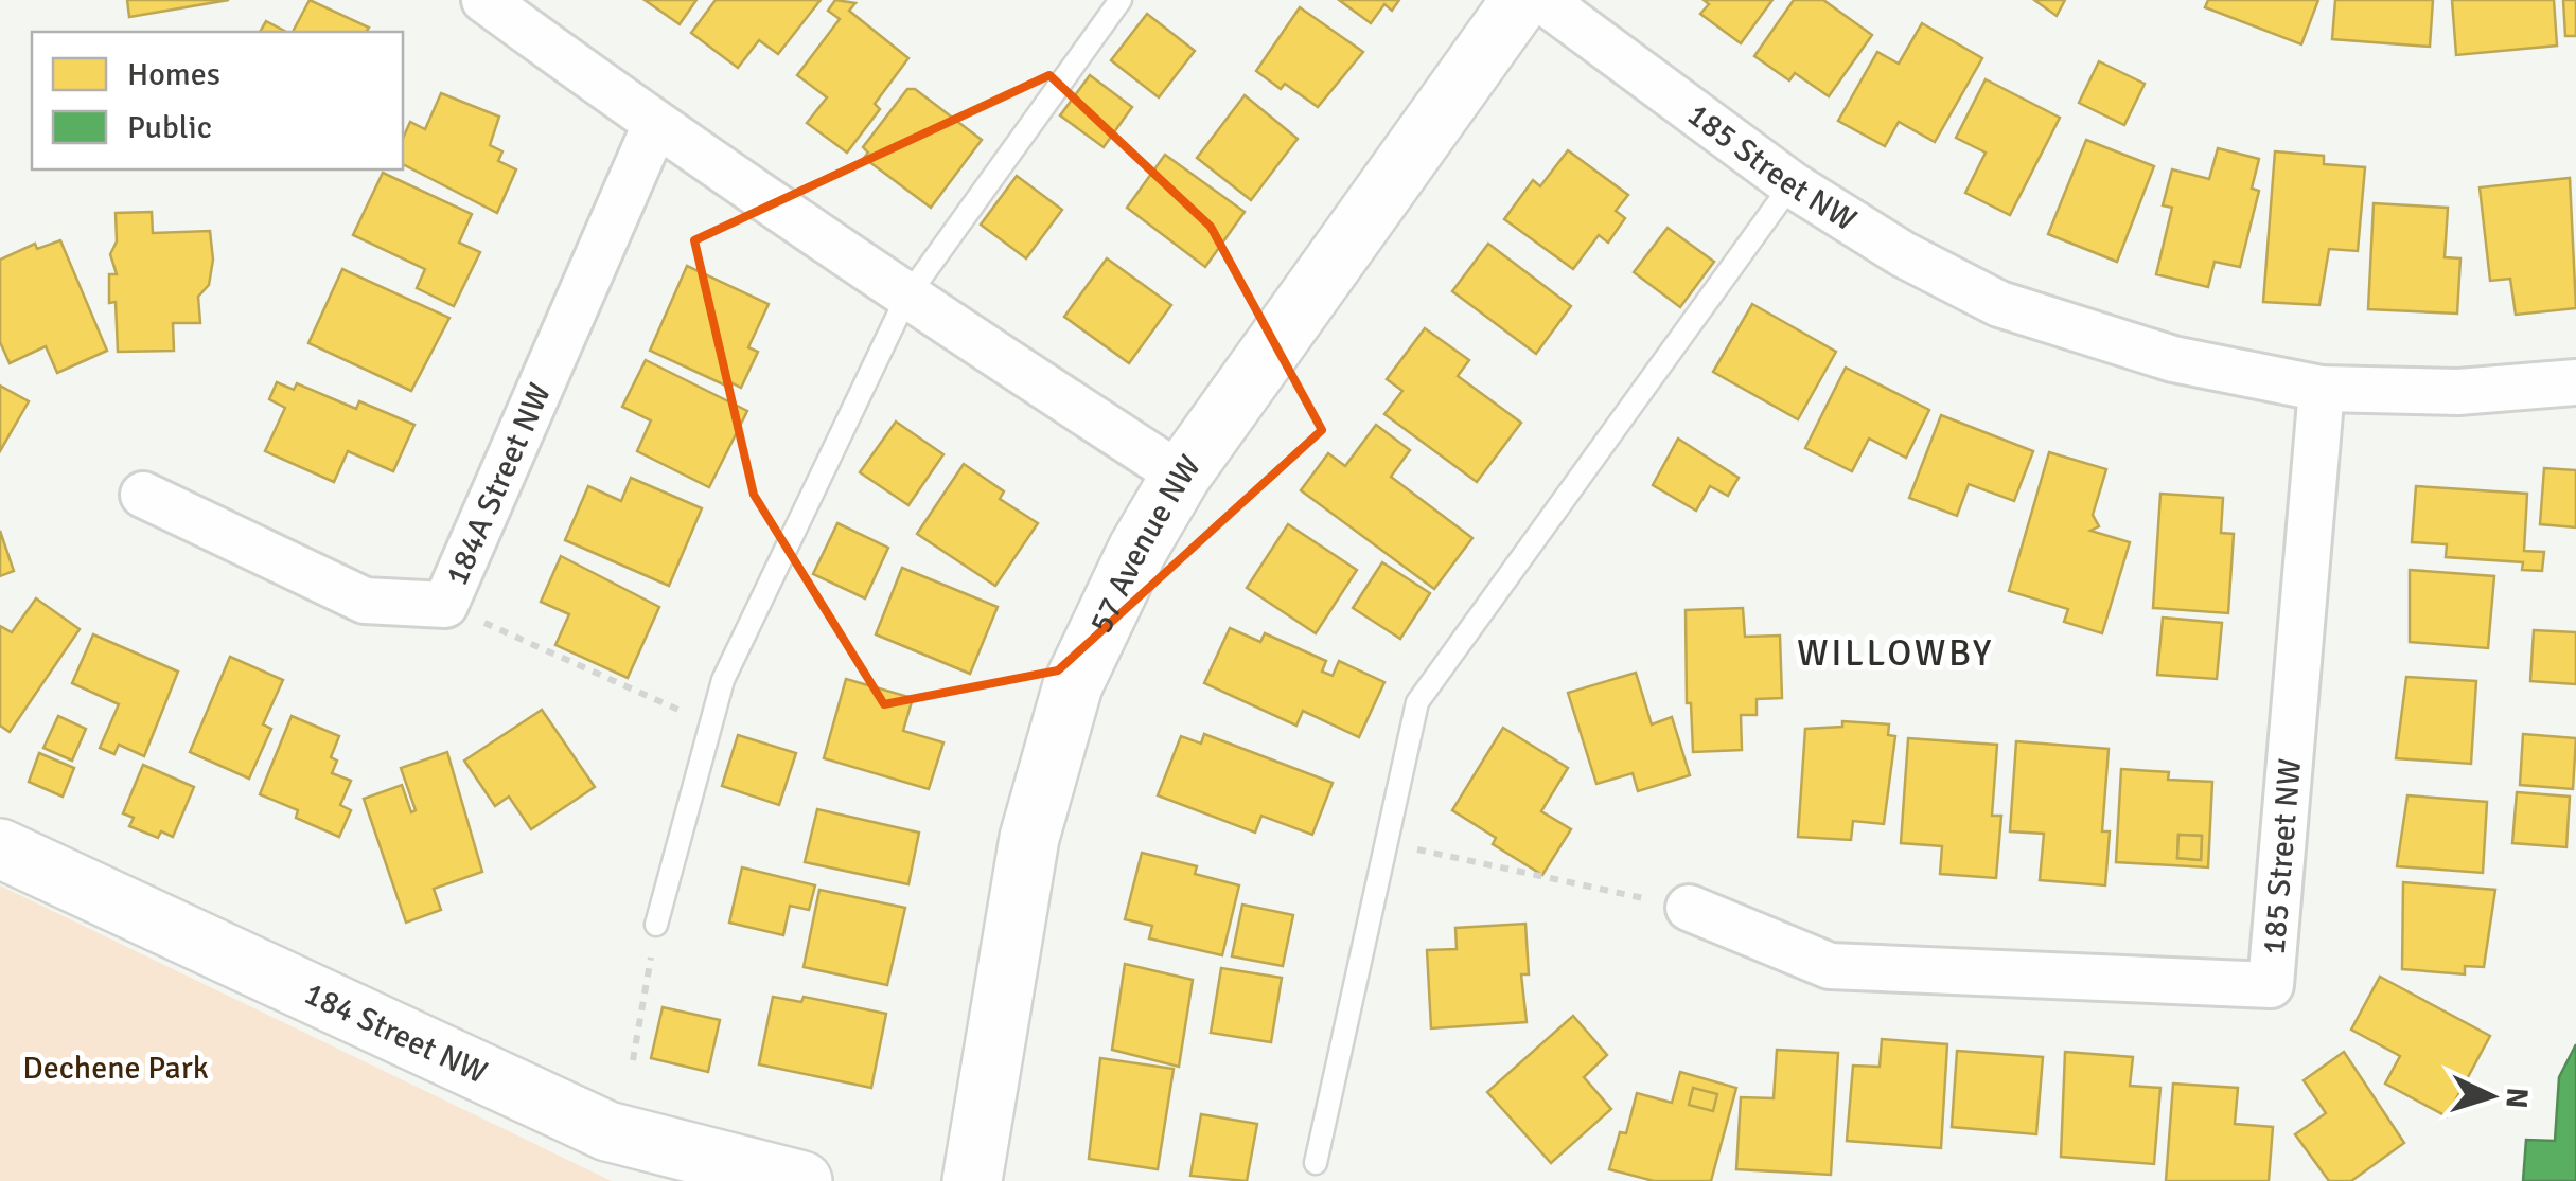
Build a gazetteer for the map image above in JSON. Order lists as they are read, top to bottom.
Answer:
{
  "streets": {
    "street": [
      "185 Street NW",
      "184A Street NW",
      "57 Avenue NW",
      "184 Street NW"
    ]
  },
  "districts": ["WILLOWBY"],
  "parks": ["Dechene Park"],
  "legend": ["Homes", "Public"],
  "north": "right"
}
